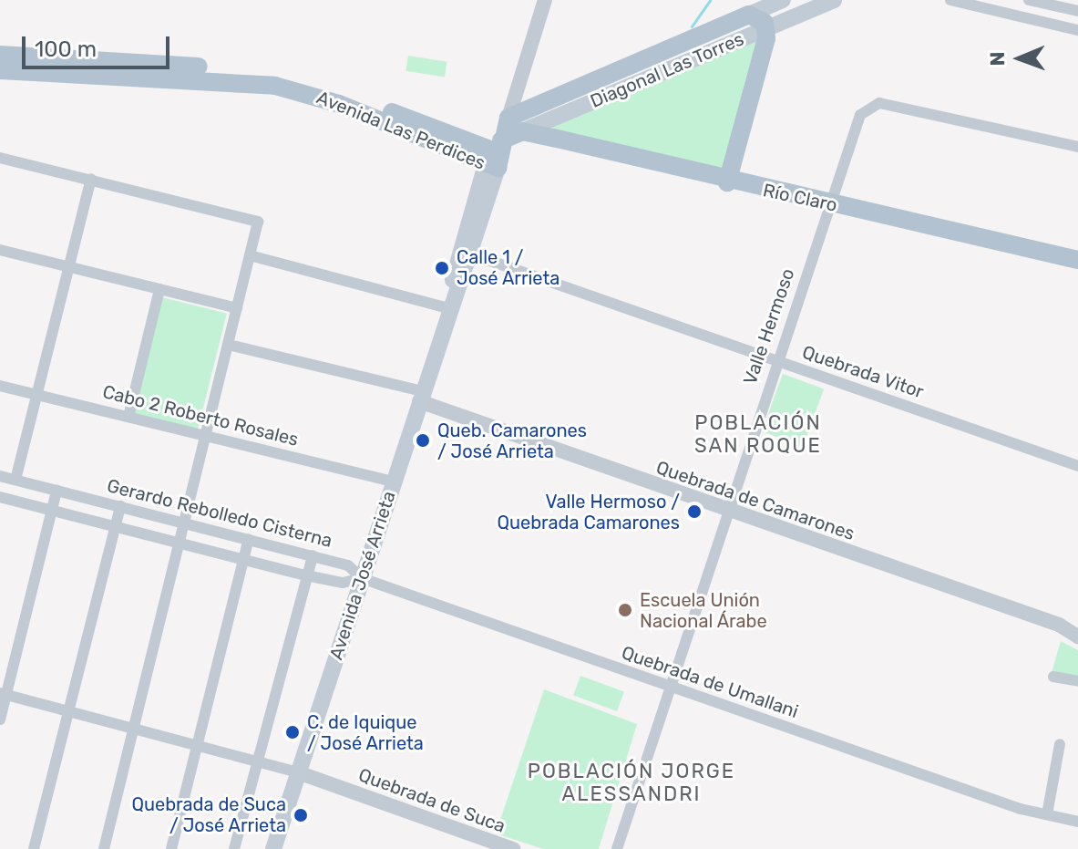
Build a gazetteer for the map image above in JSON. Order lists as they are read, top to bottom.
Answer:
{
  "streets": {
    "main road": [
      "Diagonal Las Torres",
      "Avenida Las Perdices",
      "Río Claro",
      "Avenida José Arrieta"
    ],
    "street": [
      "Valle Hermoso",
      "Quebrada Vitor",
      "Cabo 2 Roberto Rosales",
      "Quebrada de Camarones",
      "Gerardo Rebolledo Cisterna",
      "Quebrada de Umallani",
      "Quebrada de Suca"
    ]
  },
  "crossings": [
    ["Diagonal Las Torres", "Avenida Las Perdices"],
    ["Diagonal Las Torres", "Río Claro"],
    ["Diagonal Las Torres", "Avenida José Arrieta"],
    ["Avenida Las Perdices", "Avenida José Arrieta"],
    ["Río Claro", "Valle Hermoso"],
    ["Valle Hermoso", "Quebrada Vitor"],
    ["Valle Hermoso", "Quebrada de Camarones"],
    ["Valle Hermoso", "Quebrada de Umallani"],
    ["Quebrada Vitor", "Avenida José Arrieta"],
    ["Cabo 2 Roberto Rosales", "Avenida José Arrieta"],
    ["Quebrada de Camarones", "Avenida José Arrieta"],
    ["Gerardo Rebolledo Cisterna", "Avenida José Arrieta"],
    ["Gerardo Rebolledo Cisterna", "Quebrada de Umallani"],
    ["Avenida José Arrieta", "Quebrada de Umallani"],
    ["Avenida José Arrieta", "Quebrada de Suca"]
  ],
  "districts": ["POBLACIÓN SAN ROQUE", "POBLACIÓN JORGE ALESSANDRI"],
  "places": [
    "Calle 1 / José Arrieta",
    "Queb. Camarones / José Arrieta",
    "Valle Hermoso / Quebrada Camarones",
    "Escuela Unión Nacional Árabe",
    "C. de Iquique / José Arrieta",
    "Quebrada de Suca / José Arrieta"
  ],
  "scale_bar": "100 m",
  "north": "left"
}
